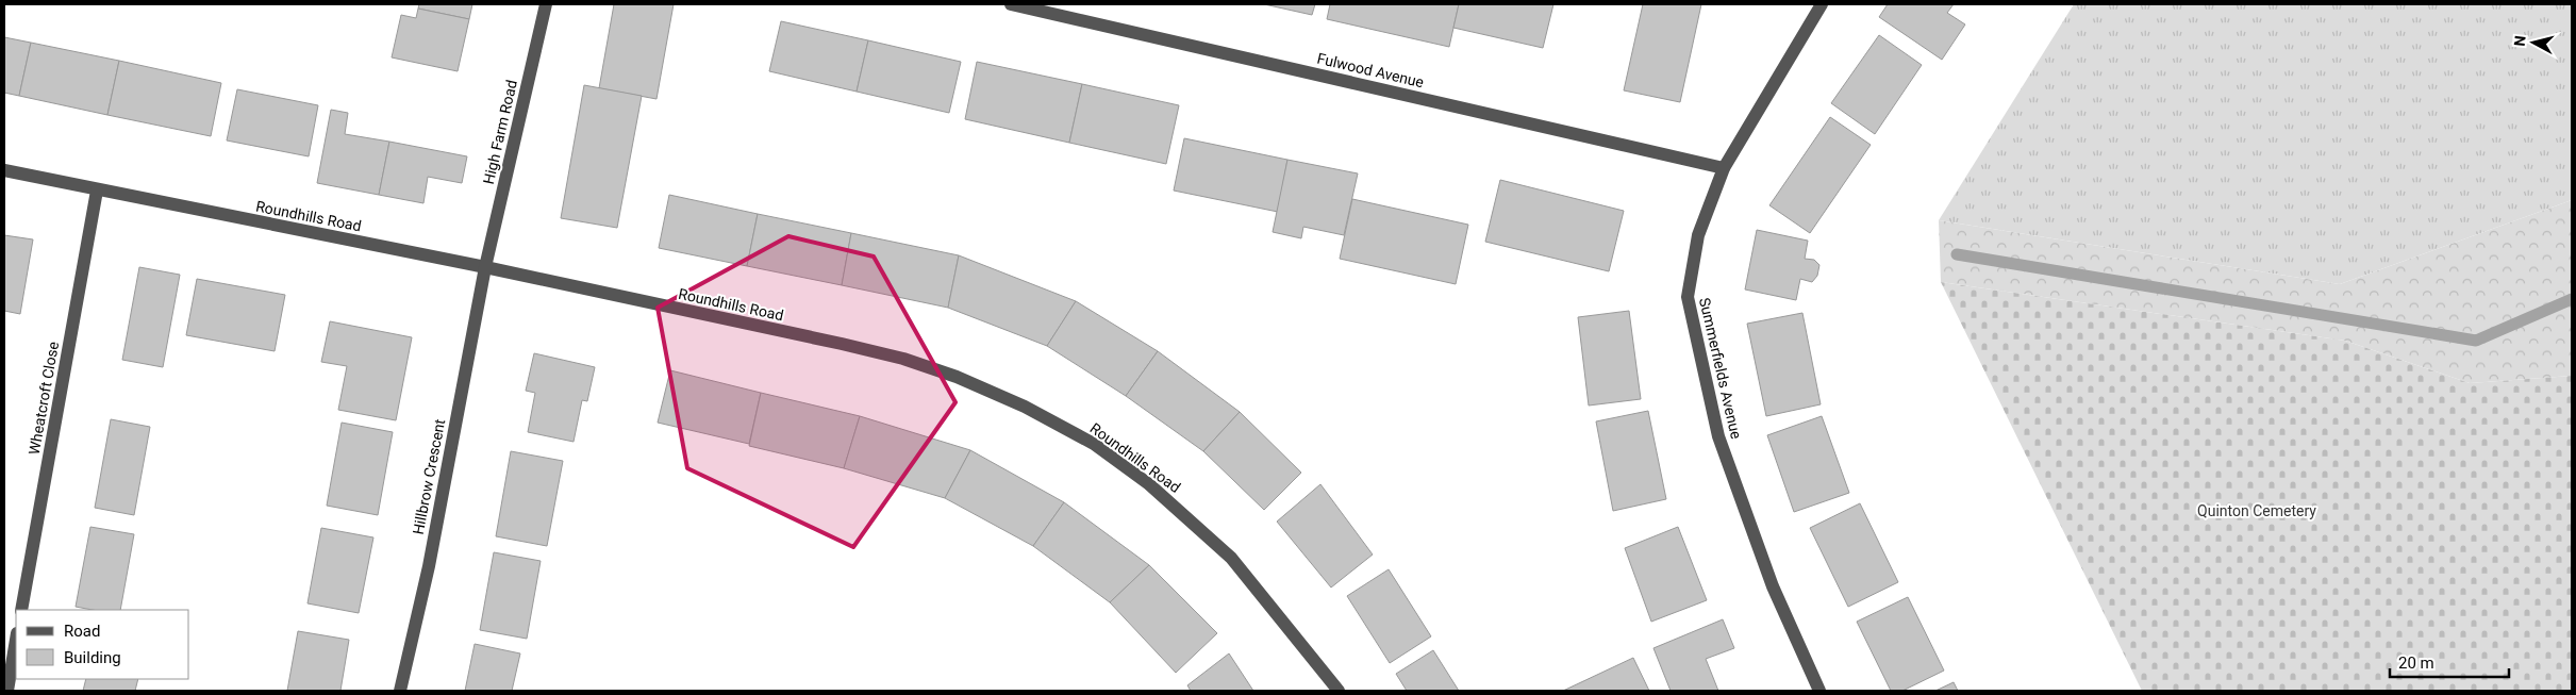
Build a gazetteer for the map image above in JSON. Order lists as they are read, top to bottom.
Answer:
{
  "streets": {
    "street": [
      "Fulwood Avenue",
      "High Farm Road",
      "Roundhills Road",
      "Summerfields Avenue",
      "Wheatcroft Close",
      "Hillbrow Crescent"
    ]
  },
  "crossings": [
    ["Fulwood Avenue", "Summerfields Avenue"],
    ["High Farm Road", "Roundhills Road"],
    ["High Farm Road", "Hillbrow Crescent"],
    ["Roundhills Road", "Wheatcroft Close"],
    ["Roundhills Road", "Hillbrow Crescent"]
  ],
  "parks": ["Quinton Cemetery"],
  "legend": ["Road", "Building"],
  "scale_bar": "20 m",
  "north": "left"
}
